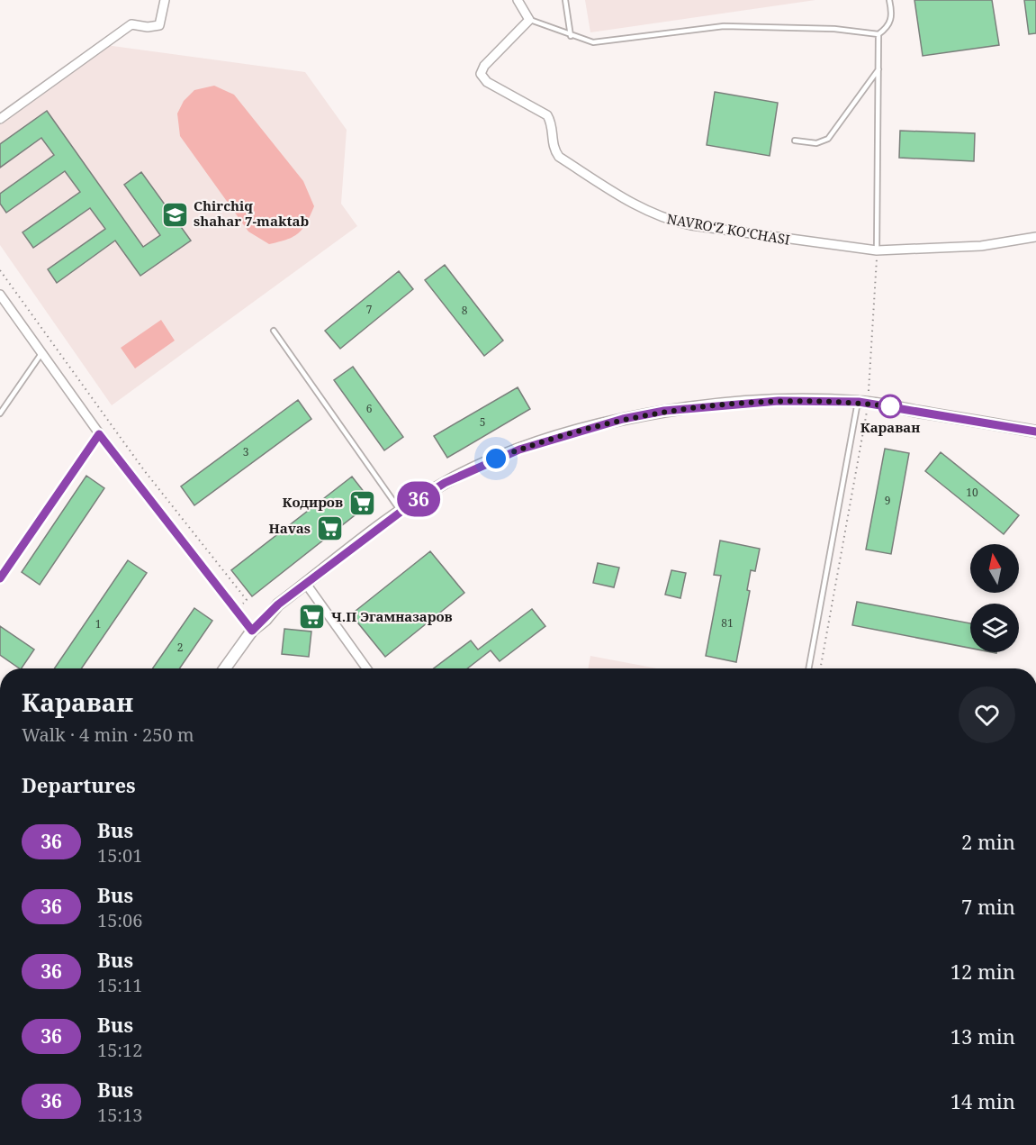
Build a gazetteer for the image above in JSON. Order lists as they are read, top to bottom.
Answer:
{
  "streets": {
    "street": ["NAVRO‘Z KO‘CHASI"]
  },
  "places": {
    "school or university": ["Chirchiq shahar 7-maktab"],
    "other": ["Караван"],
    "supermarket": ["Кодиров", "Havas", "Ч.П Эгамназаров"]
  },
  "lines": ["bus line 36"],
  "house_numbers": [
    "7",
    "8",
    "6",
    "5",
    "3",
    "10",
    "9",
    "81",
    "1",
    "2"
  ],
  "north": "top",
  "page": {
    "on_map": "36",
    "heading": [
      ["Караван", "Walk · 4 min · 250 m"],
      "Departures"
    ],
    "list": [
      {
        "mark": "36",
        "name": "Bus",
        "note": "15:01",
        "value": "2 min"
      },
      {
        "mark": "36",
        "name": "Bus",
        "note": "15:06",
        "value": "7 min"
      },
      {
        "mark": "36",
        "name": "Bus",
        "note": "15:11",
        "value": "12 min"
      },
      {
        "mark": "36",
        "name": "Bus",
        "note": "15:12",
        "value": "13 min"
      },
      {
        "mark": "36",
        "name": "Bus",
        "note": "15:13",
        "value": "14 min"
      }
    ]
  }
}
